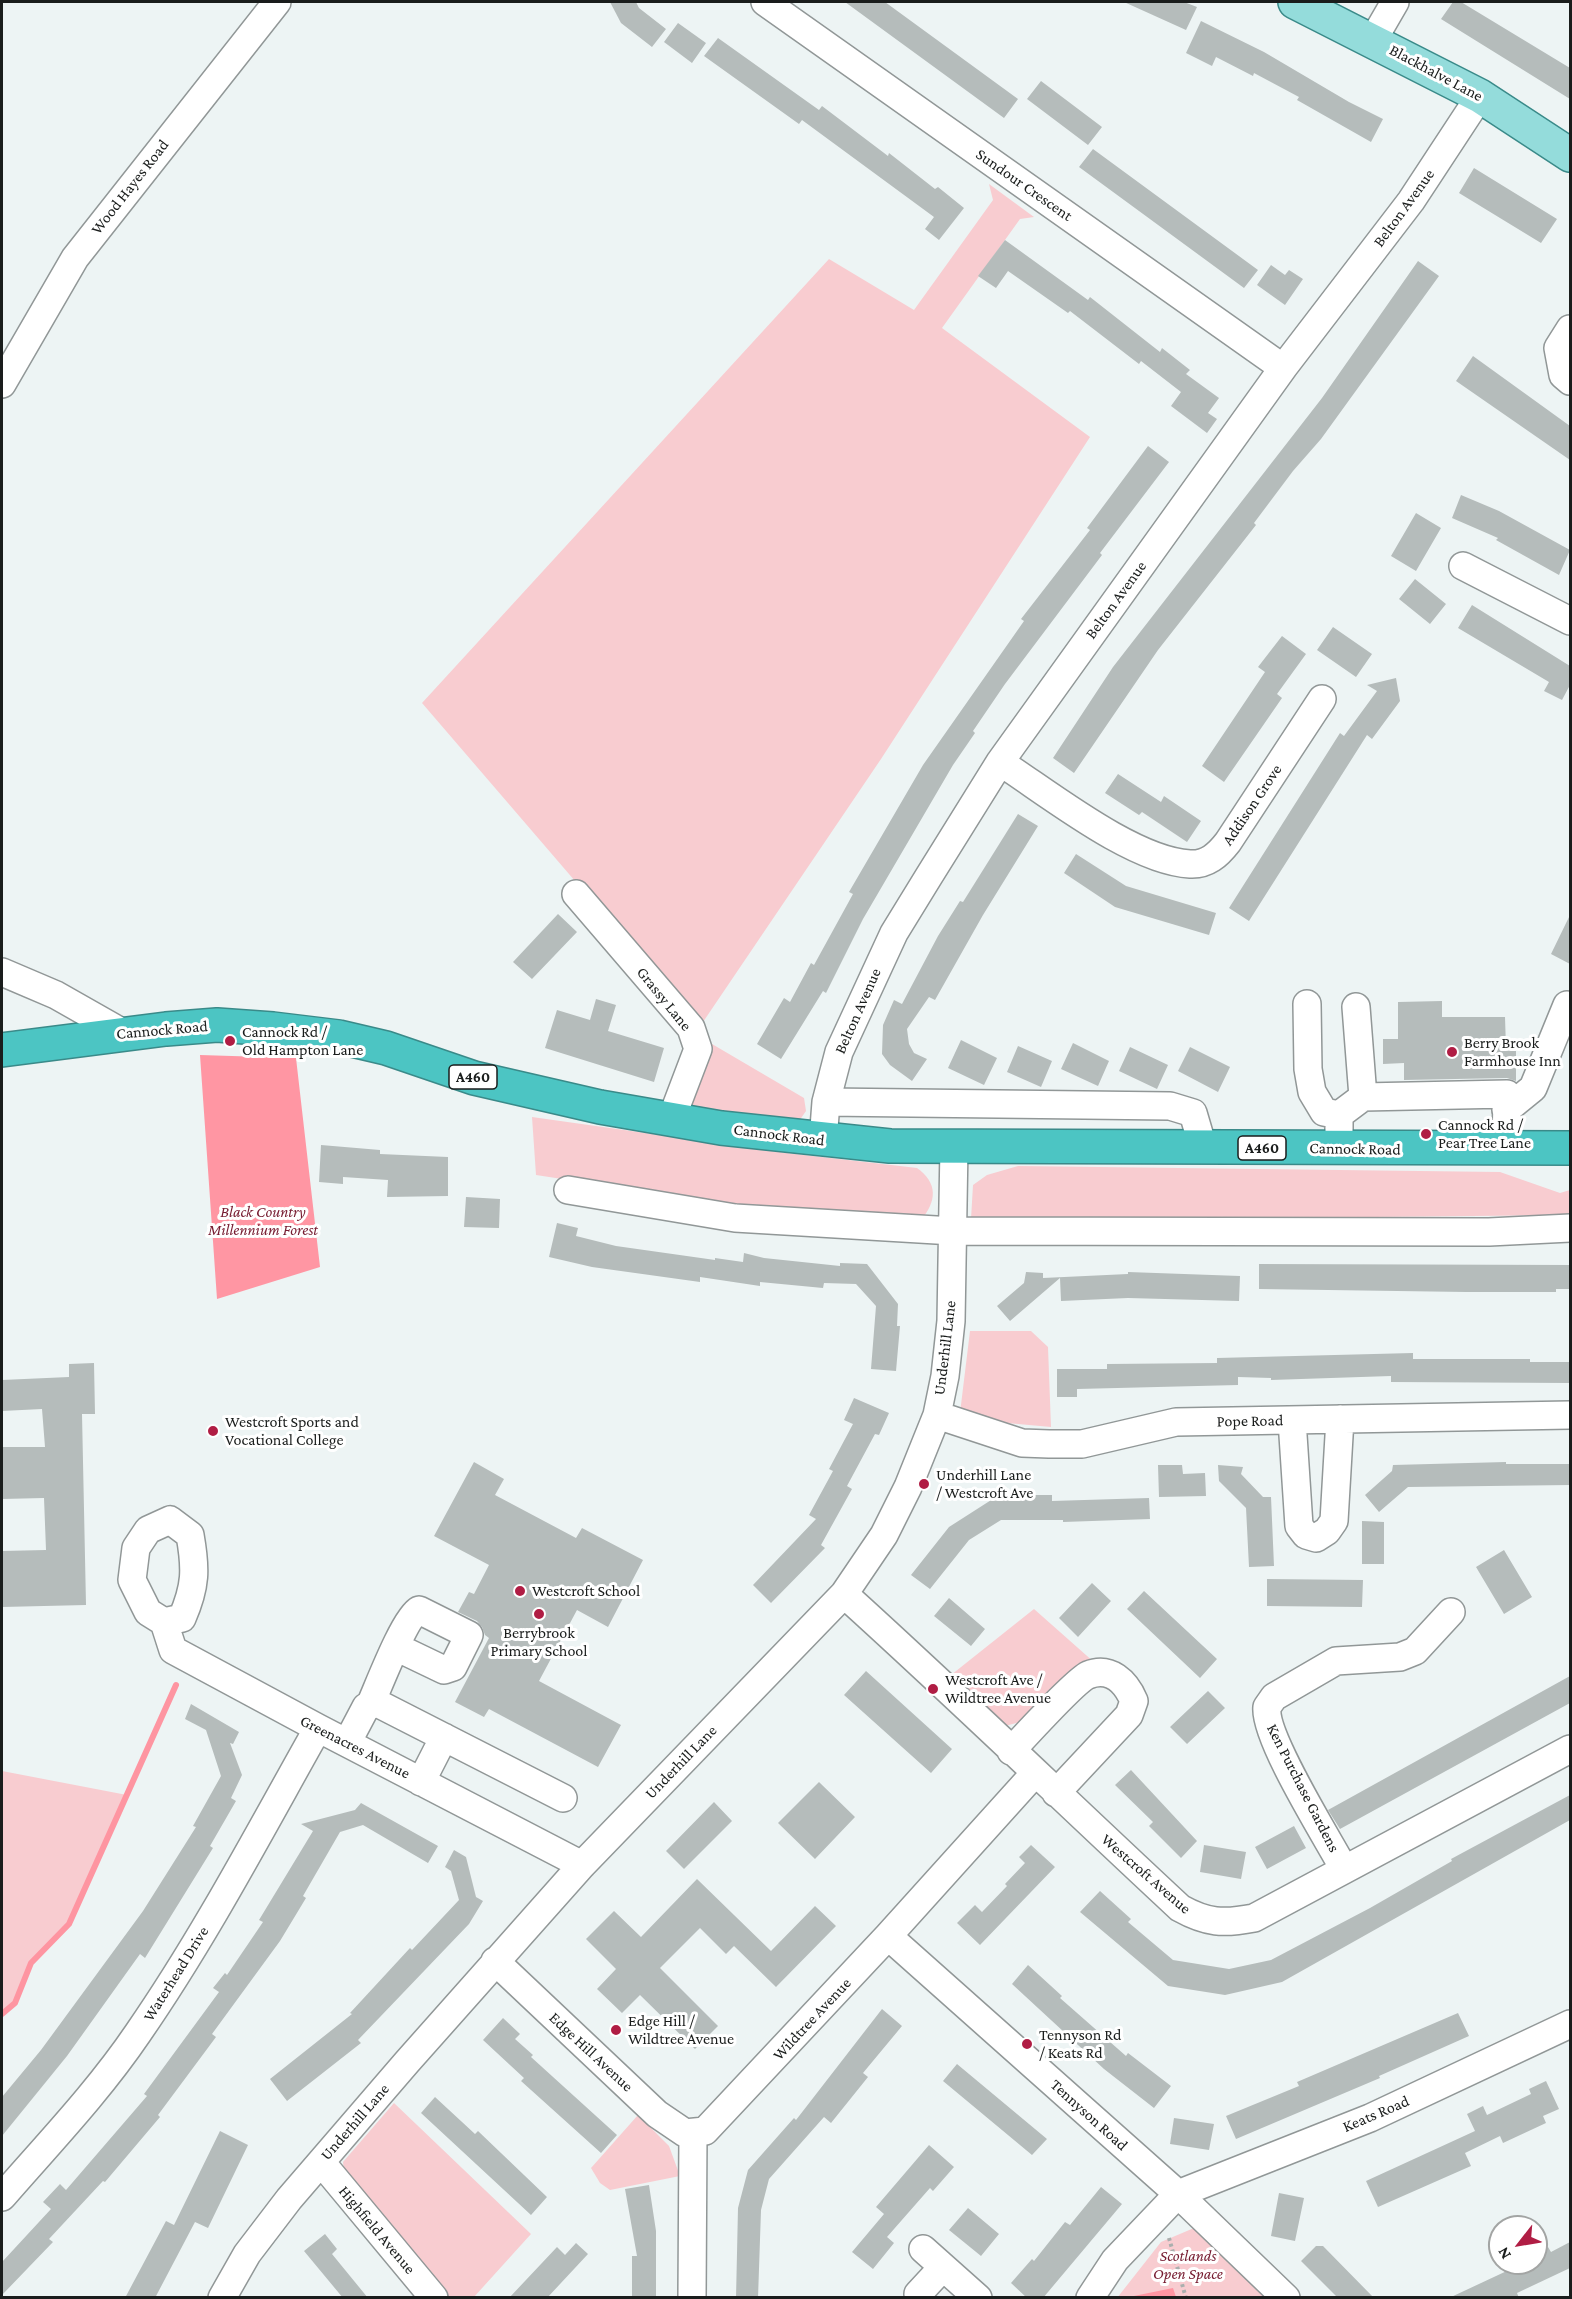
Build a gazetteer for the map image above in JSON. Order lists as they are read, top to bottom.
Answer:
{
  "streets": {
    "highway": ["Cannock Road", "A460"],
    "main road": ["Blackhalve Lane"],
    "street": [
      "Sundour Crescent",
      "Wood Hayes Road",
      "Belton Avenue",
      "Addison Grove",
      "Grassy Lane",
      "Underhill Lane",
      "Pope Road",
      "Greenacres Avenue",
      "Ken Purchase Gardens",
      "Westcroft Avenue",
      "Waterhead Drive",
      "Wildtree Avenue",
      "Edge Hill Avenue",
      "Keats Road",
      "Tennyson Road",
      "Highfield Avenue"
    ]
  },
  "crossings": [
    ["Blackhalve Lane", "Belton Avenue"],
    ["Sundour Crescent", "Belton Avenue"],
    ["Belton Avenue", "Addison Grove"],
    ["Belton Avenue", "Cannock Road"],
    ["Grassy Lane", "Cannock Road"],
    ["Cannock Road", "Underhill Lane"],
    ["Underhill Lane", "Pope Road"],
    ["Underhill Lane", "Greenacres Avenue"],
    ["Underhill Lane", "Westcroft Avenue"],
    ["Underhill Lane", "Edge Hill Avenue"],
    ["Underhill Lane", "Highfield Avenue"],
    ["Greenacres Avenue", "Waterhead Drive"],
    ["Ken Purchase Gardens", "Westcroft Avenue"],
    ["Westcroft Avenue", "Wildtree Avenue"],
    ["Wildtree Avenue", "Edge Hill Avenue"],
    ["Wildtree Avenue", "Tennyson Road"],
    ["Keats Road", "Tennyson Road"]
  ],
  "parks": ["Black Country Millennium Forest", "Scotlands Open Space"],
  "places": [
    "Cannock Rd / Old Hampton Lane",
    "Berry Brook Farmhouse Inn",
    "Cannock Rd / Pear Tree Lane",
    "Westcroft Sports and Vocational College",
    "Underhill Lane / Westcroft Ave",
    "Westcroft School",
    "Berrybrook Primary School",
    "Westcroft Ave / Wildtree Avenue",
    "Edge Hill / Wildtree Avenue",
    "Tennyson Rd / Keats Rd"
  ],
  "north": "bottom left"
}
